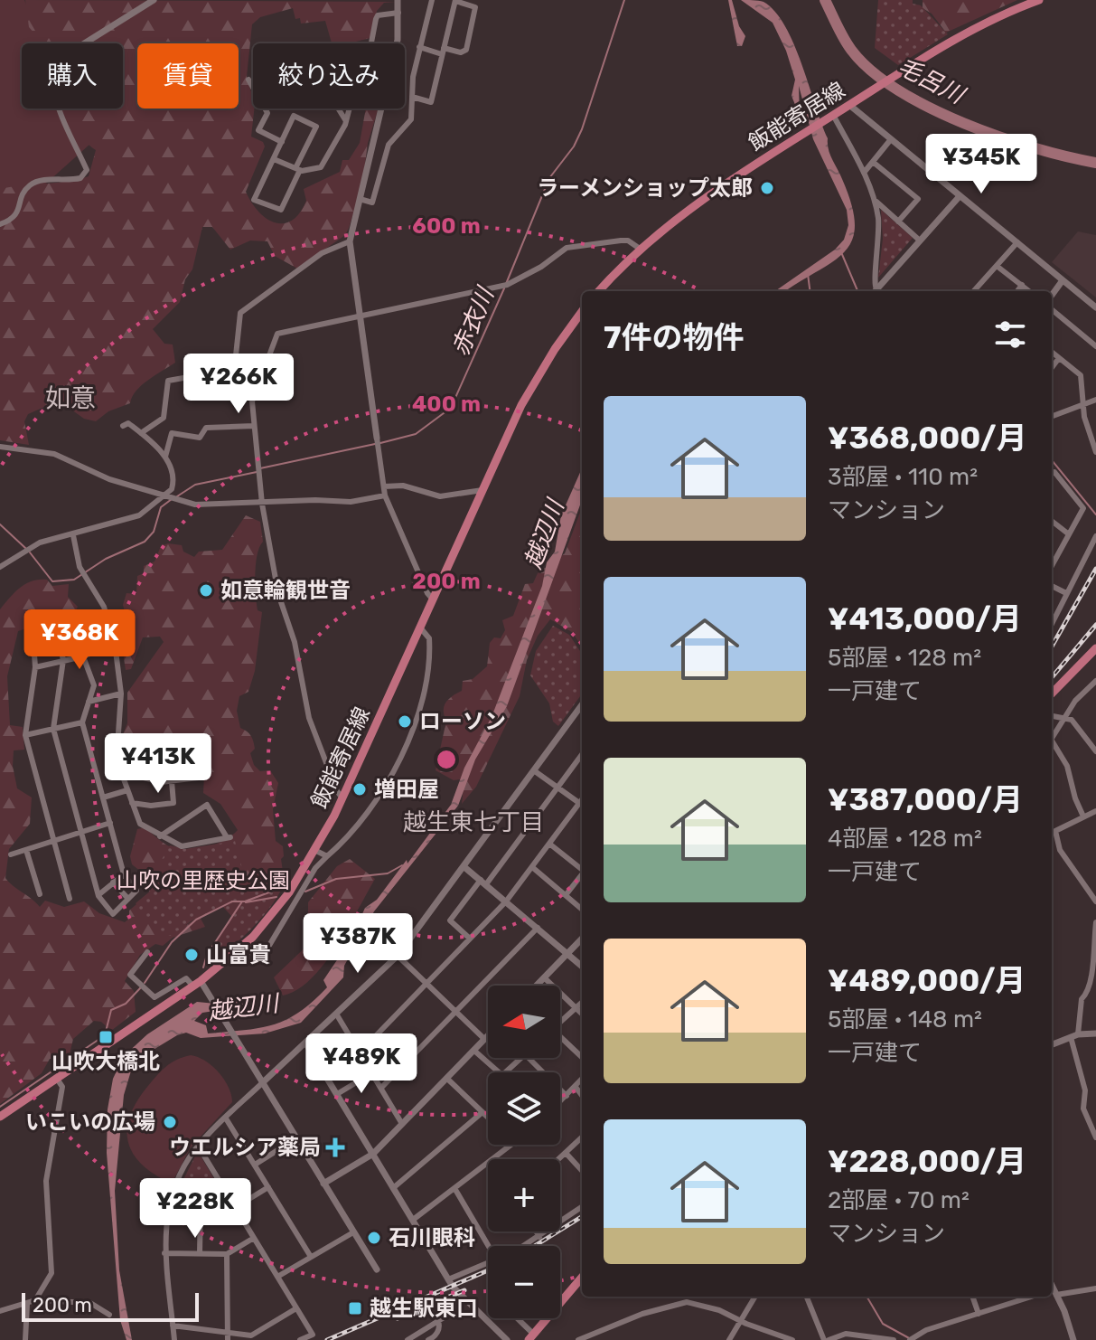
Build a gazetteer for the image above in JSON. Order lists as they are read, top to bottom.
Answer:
{
  "streets": {
    "main road": ["飯能寄居線"]
  },
  "districts": ["如意", "越生東七丁目"],
  "water": ["毛呂川", "赤衣川", "越辺川"],
  "parks": ["山吹の里歴史公園"],
  "places": {
    "other": [
      "ラーメンショップ太郎",
      "如意輪観世音",
      "ローソン",
      "増田屋",
      "山富貴",
      "いこいの広場",
      "石川眼科"
    ],
    "transit": ["山吹大橋北", "越生駅東口"],
    "health": ["ウエルシア薬局"]
  },
  "scale_bar": "200 m",
  "north": "left",
  "page": {
    "chip": ["購入", "賃貸", "絞り込み"],
    "price": [
      "¥345K",
      "¥266K",
      "¥368K",
      "¥413K",
      "¥387K",
      "¥489K",
      "¥228K"
    ],
    "heading": "7件の物件",
    "list": [
      {
        "name": "¥368,000/月",
        "note": "3部屋 · 110 m² · マンション"
      },
      {
        "name": "¥413,000/月",
        "note": "5部屋 · 128 m² · 一戸建て"
      },
      {
        "name": "¥387,000/月",
        "note": "4部屋 · 128 m² · 一戸建て"
      },
      {
        "name": "¥489,000/月",
        "note": "5部屋 · 148 m² · 一戸建て"
      },
      {
        "name": "¥228,000/月",
        "note": "2部屋 · 70 m² · マンション"
      }
    ],
    "map_buttons": ["+", "−"],
    "scale": "200 m"
  },
  "rings": ["600 m", "400 m", "200 m"]
}
